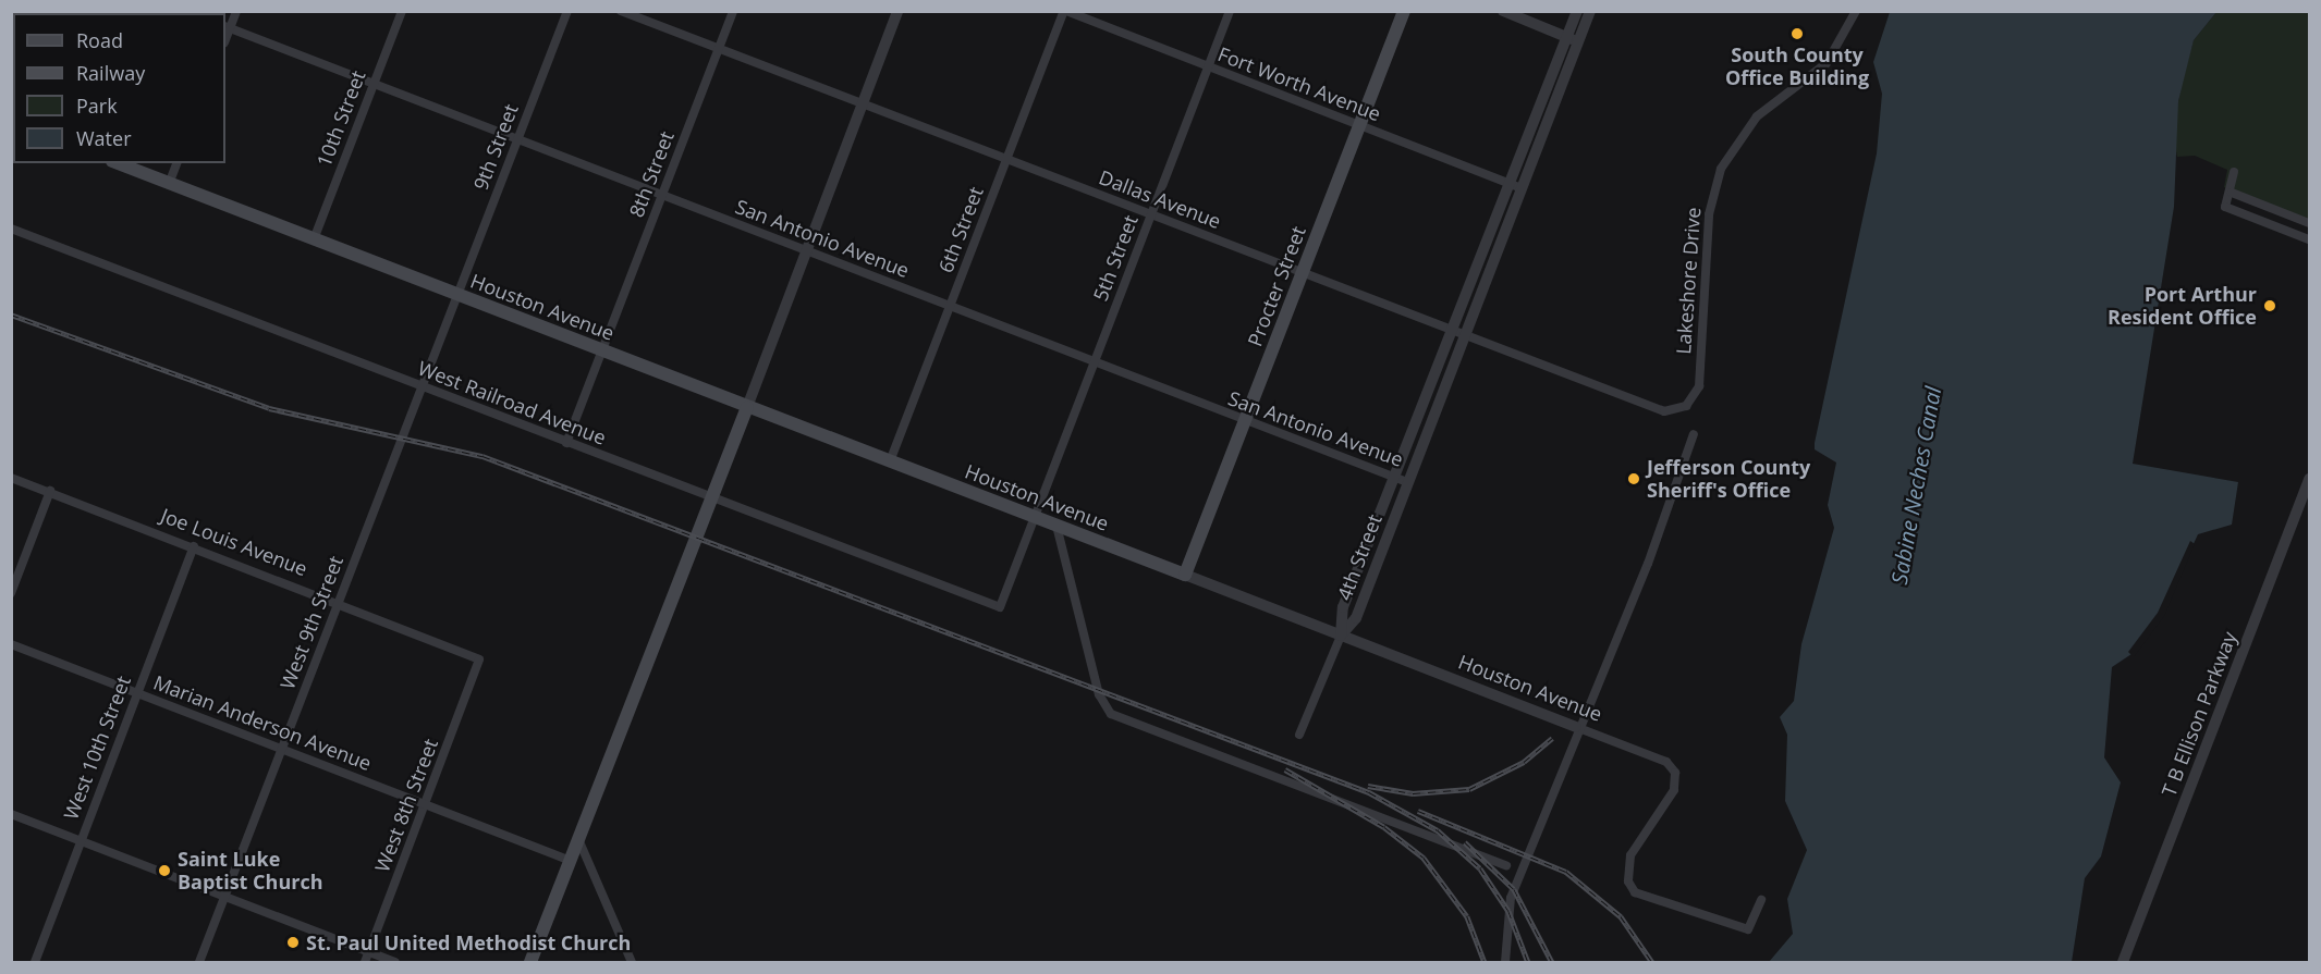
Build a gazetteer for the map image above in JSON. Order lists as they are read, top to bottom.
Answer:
{
  "streets": {
    "main road": ["Procter Street", "Houston Avenue"],
    "street": [
      "Fort Worth Avenue",
      "10th Street",
      "9th Street",
      "8th Street",
      "Dallas Avenue",
      "6th Street",
      "San Antonio Avenue",
      "5th Street",
      "Lakeshore Drive",
      "West Railroad Avenue",
      "Joe Louis Avenue",
      "4th Street",
      "West 9th Street",
      "T B Ellison Parkway",
      "Marian Anderson Avenue",
      "West 10th Street",
      "West 8th Street"
    ]
  },
  "crossings": [
    ["Fort Worth Avenue", "6th Street"],
    ["Fort Worth Avenue", "5th Street"],
    ["Fort Worth Avenue", "Procter Street"],
    ["Fort Worth Avenue", "4th Street"],
    ["10th Street", "San Antonio Avenue"],
    ["10th Street", "Houston Avenue"],
    ["9th Street", "San Antonio Avenue"],
    ["9th Street", "Houston Avenue"],
    ["9th Street", "West 9th Street"],
    ["8th Street", "Dallas Avenue"],
    ["8th Street", "San Antonio Avenue"],
    ["8th Street", "Houston Avenue"],
    ["Dallas Avenue", "6th Street"],
    ["Dallas Avenue", "5th Street"],
    ["Dallas Avenue", "Lakeshore Drive"],
    ["Dallas Avenue", "Procter Street"],
    ["Dallas Avenue", "4th Street"],
    ["6th Street", "San Antonio Avenue"],
    ["6th Street", "Houston Avenue"],
    ["San Antonio Avenue", "5th Street"],
    ["San Antonio Avenue", "Procter Street"],
    ["San Antonio Avenue", "4th Street"],
    ["5th Street", "Houston Avenue"],
    ["5th Street", "West Railroad Avenue"],
    ["Procter Street", "Houston Avenue"],
    ["Houston Avenue", "4th Street"],
    ["Houston Avenue", "West 9th Street"],
    ["West Railroad Avenue", "West 9th Street"],
    ["Joe Louis Avenue", "West 9th Street"],
    ["Joe Louis Avenue", "West 10th Street"],
    ["Joe Louis Avenue", "West 8th Street"],
    ["West 9th Street", "Marian Anderson Avenue"],
    ["Marian Anderson Avenue", "West 10th Street"],
    ["Marian Anderson Avenue", "West 8th Street"]
  ],
  "water": ["Sabine Neches Canal"],
  "places": [
    "South County Office Building",
    "Port Arthur Resident Office",
    "Jefferson County Sheriff's Office",
    "Saint Luke Baptist Church",
    "St. Paul United Methodist Church"
  ],
  "legend": [
    "Road",
    "Railway",
    "Park",
    "Water"
  ]
}
